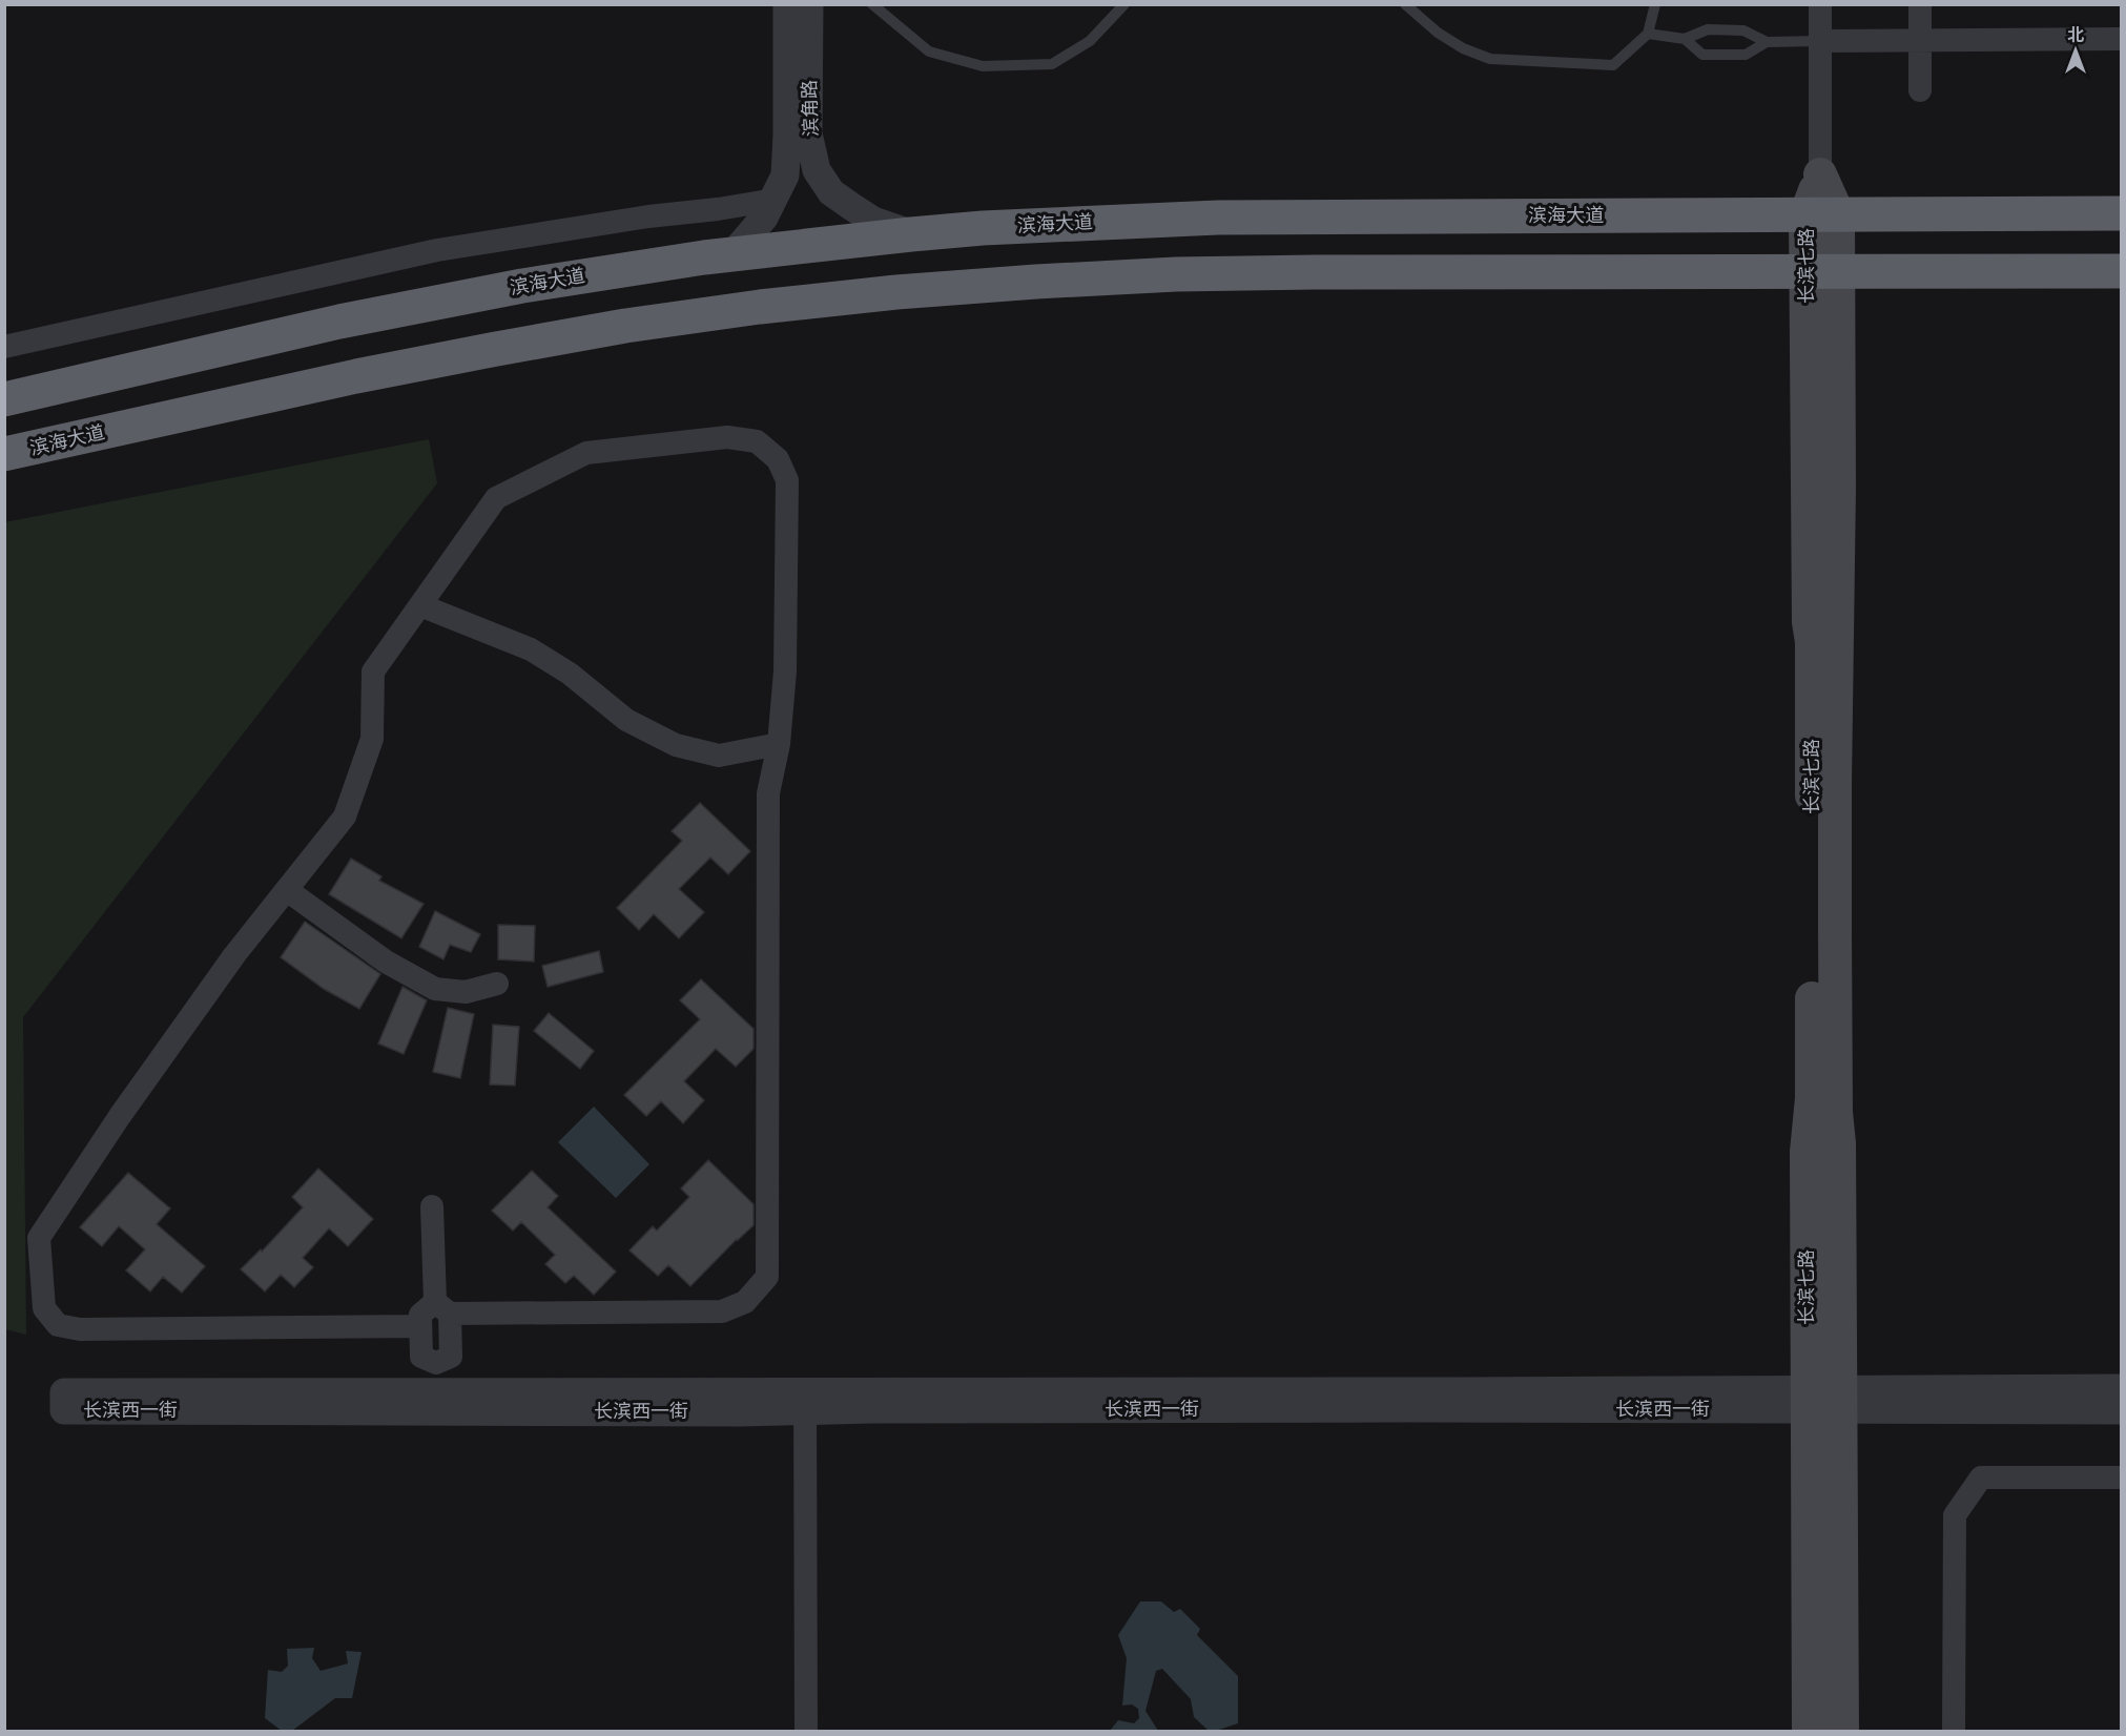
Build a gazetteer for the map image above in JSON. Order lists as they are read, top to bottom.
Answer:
{
  "streets": {
    "highway": ["滨海大道"],
    "main road": ["长滨七路"],
    "street": ["滨角路", "长滨西一街"]
  },
  "crossings": [
    ["滨角路", "滨海大道"],
    ["滨海大道", "长滨七路"],
    ["长滨七路", "长滨西一街"]
  ],
  "north": "top"
}
